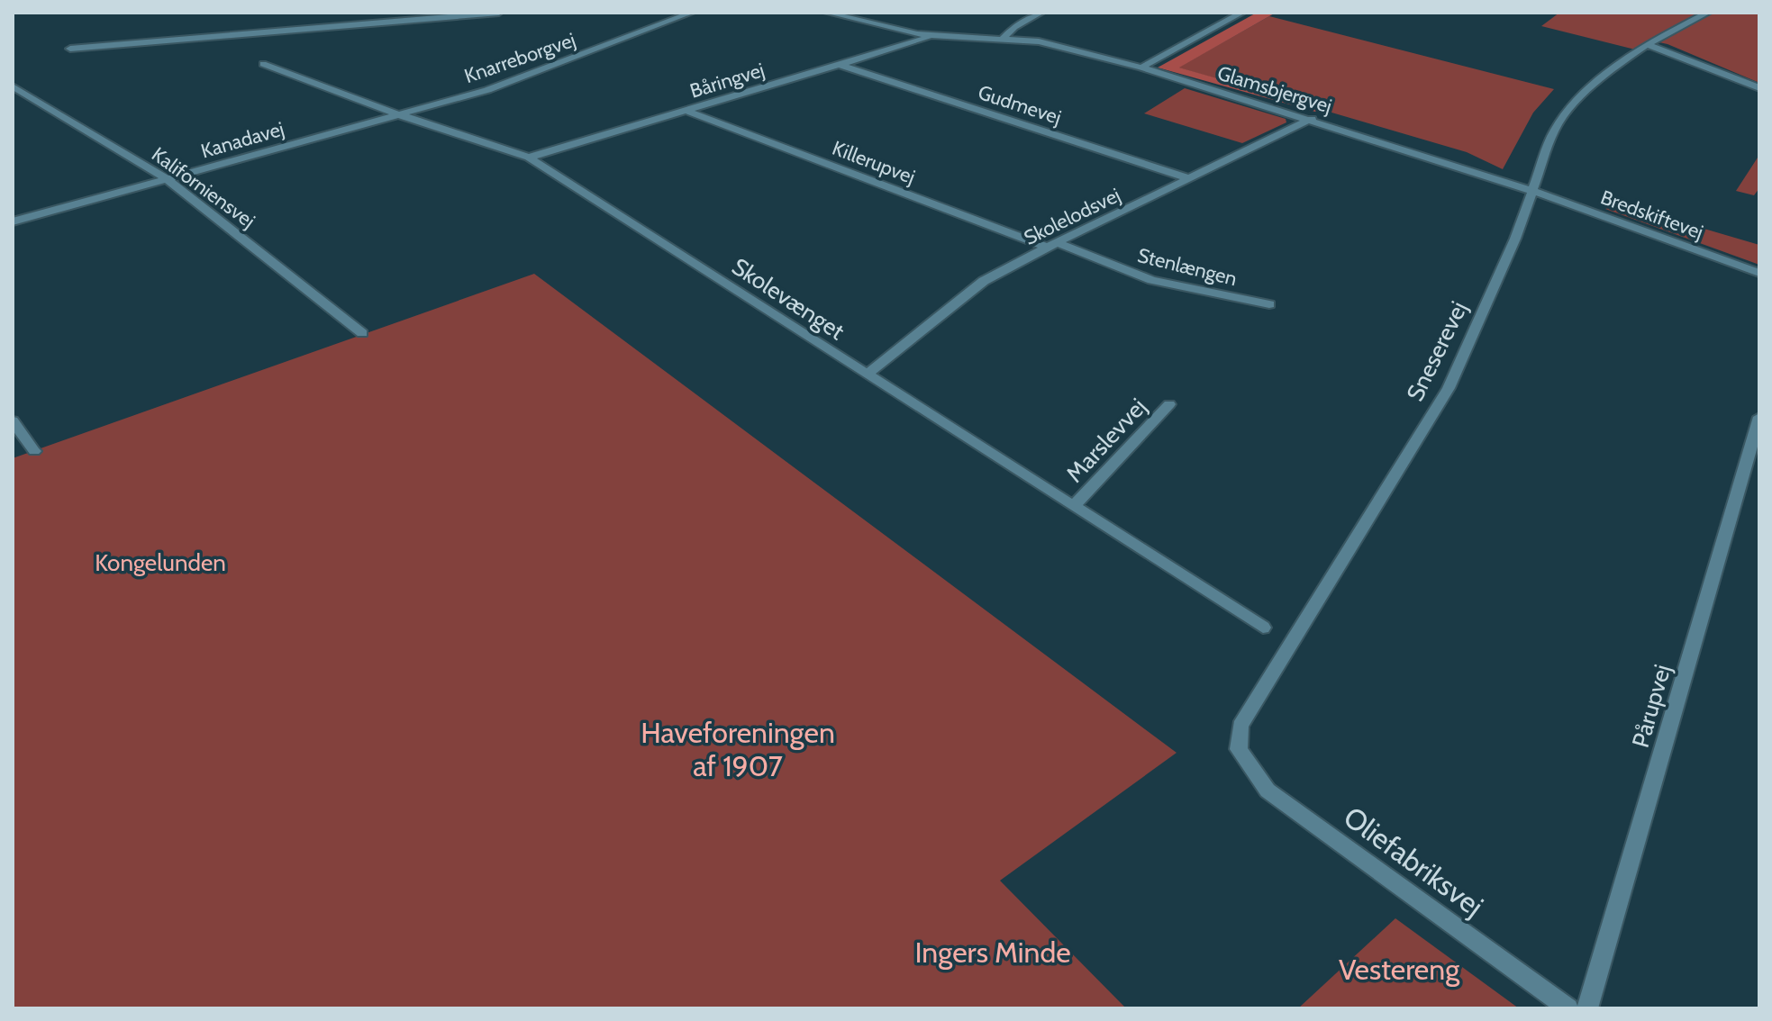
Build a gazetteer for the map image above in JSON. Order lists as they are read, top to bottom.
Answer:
{
  "streets": {
    "street": [
      "Knarreborgvej",
      "Båringvej",
      "Glamsbjergvej",
      "Gudmevej",
      "Kanadavej",
      "Killerupvej",
      "Kaliforniensvej",
      "Bredskiftevej",
      "Skolelodsvej",
      "Stenlængen",
      "Skolevænget",
      "Sneserevej",
      "Marslevvej",
      "Pårupvej",
      "Oliefabriksvej"
    ]
  },
  "crossings": [
    ["Knarreborgvej", "Kanadavej"],
    ["Knarreborgvej", "Skolevænget"],
    ["Båringvej", "Glamsbjergvej"],
    ["Båringvej", "Gudmevej"],
    ["Båringvej", "Killerupvej"],
    ["Båringvej", "Skolevænget"],
    ["Glamsbjergvej", "Bredskiftevej"],
    ["Glamsbjergvej", "Skolelodsvej"],
    ["Glamsbjergvej", "Sneserevej"],
    ["Gudmevej", "Skolelodsvej"],
    ["Kanadavej", "Kaliforniensvej"],
    ["Kanadavej", "Skolevænget"],
    ["Killerupvej", "Skolelodsvej"],
    ["Killerupvej", "Stenlængen"],
    ["Bredskiftevej", "Sneserevej"],
    ["Skolelodsvej", "Stenlængen"],
    ["Skolelodsvej", "Skolevænget"],
    ["Skolevænget", "Marslevvej"],
    ["Sneserevej", "Oliefabriksvej"]
  ],
  "parks": [
    "Kongelunden",
    "Haveforeningen af 1907",
    "Ingers Minde",
    "Vestereng"
  ]
}
